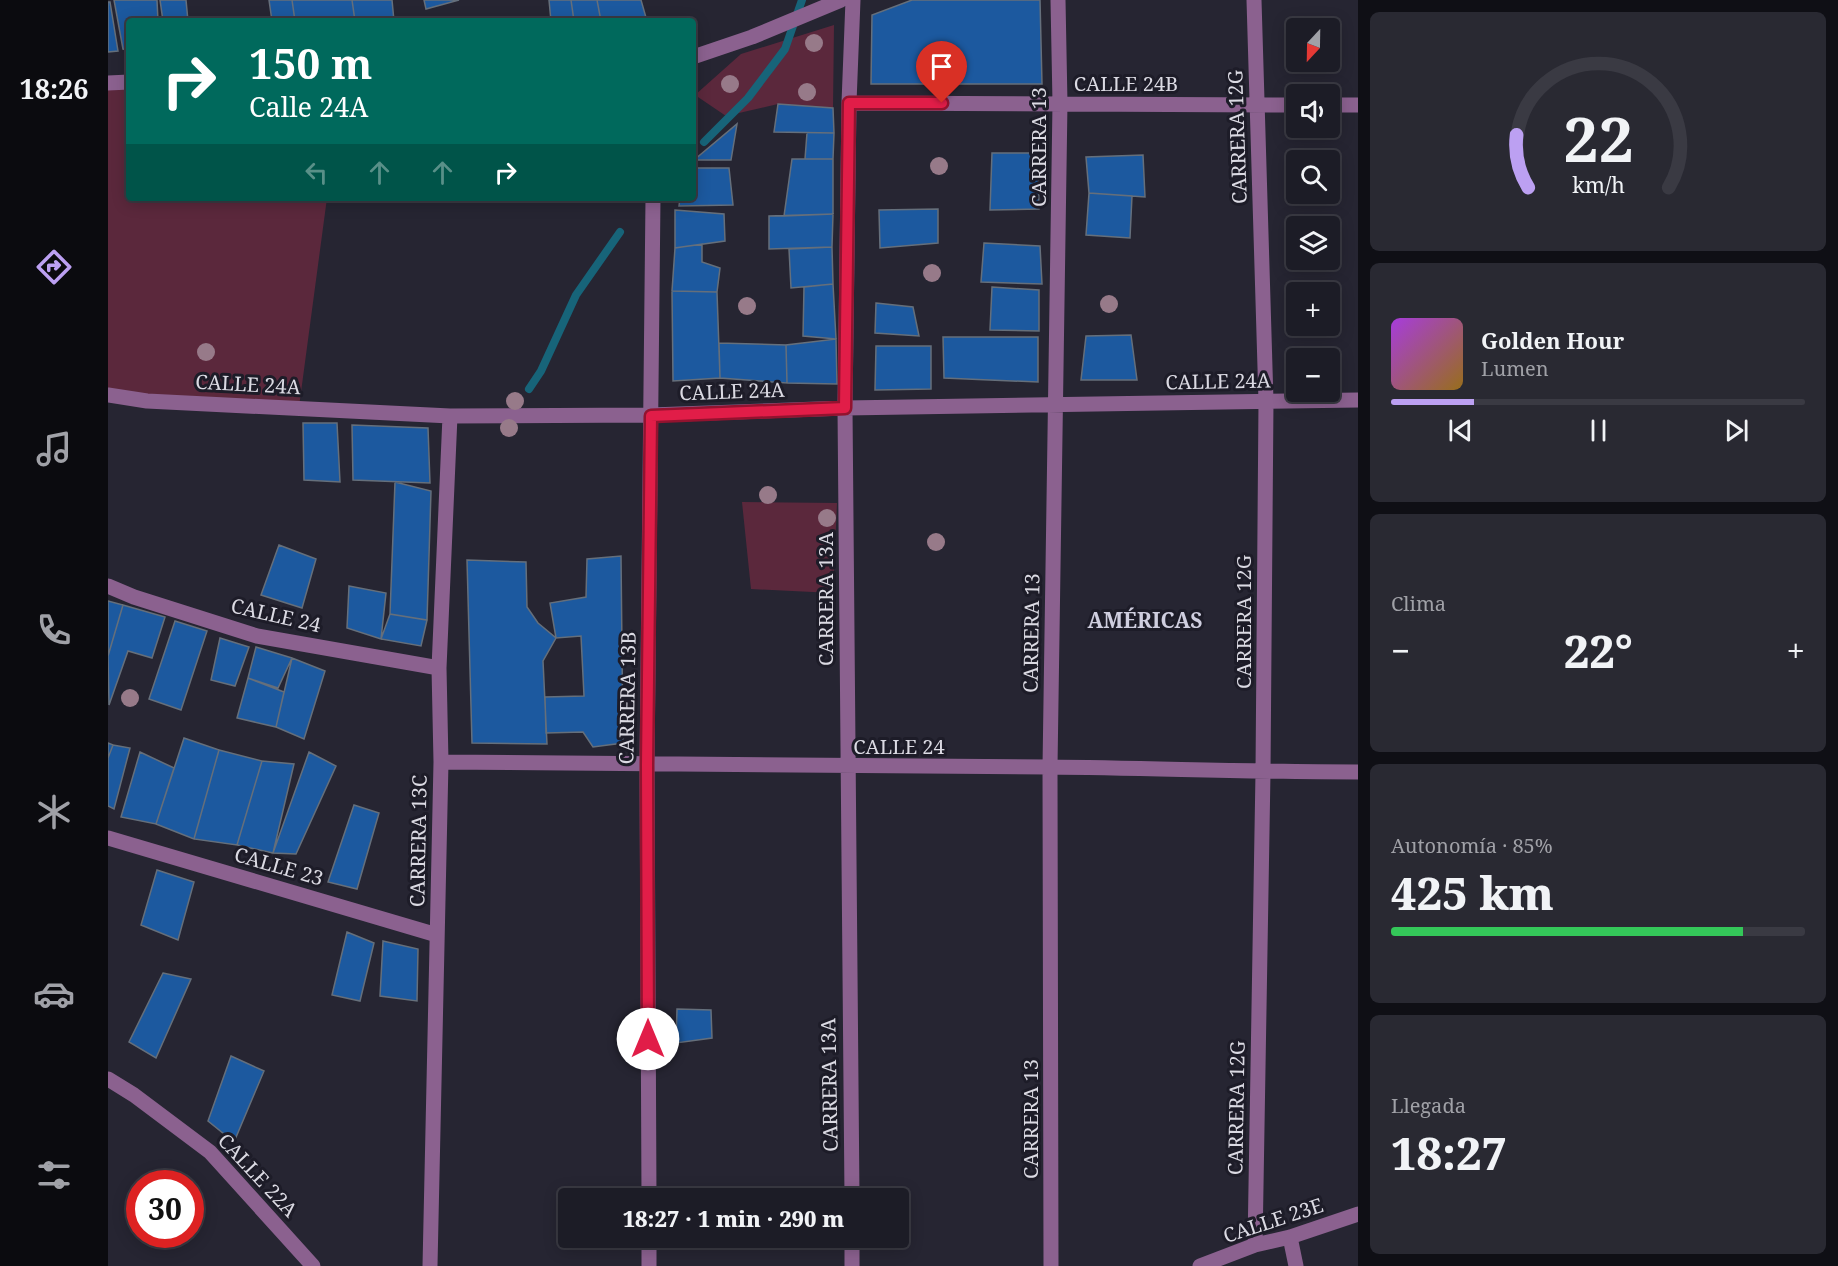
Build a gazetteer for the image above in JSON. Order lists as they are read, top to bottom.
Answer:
{
  "streets": {
    "street": [
      "CALLE 24B",
      "CARRERA 12G",
      "CARRERA 13",
      "CALLE 24A",
      "CARRERA 13A",
      "CALLE 24",
      "CARRERA 13B",
      "CARRERA 13C",
      "CALLE 23",
      "CALLE 22A",
      "CALLE 23E"
    ]
  },
  "crossings": [
    ["CALLE 24B", "CARRERA 12G"],
    ["CALLE 24B", "CARRERA 13"],
    ["CALLE 24B", "CARRERA 13A"],
    ["CARRERA 12G", "CALLE 24A"],
    ["CARRERA 12G", "CALLE 24"],
    ["CARRERA 12G", "CALLE 23E"],
    ["CARRERA 13", "CALLE 24A"],
    ["CARRERA 13", "CALLE 24"],
    ["CALLE 24A", "CARRERA 13A"],
    ["CALLE 24A", "CARRERA 13B"],
    ["CALLE 24A", "CARRERA 13C"],
    ["CARRERA 13A", "CALLE 24"],
    ["CALLE 24", "CARRERA 13B"],
    ["CALLE 24", "CARRERA 13C"],
    ["CARRERA 13C", "CALLE 23"]
  ],
  "districts": ["AMÉRICAS"],
  "north": "bottom",
  "page": {
    "tabs": "18:26",
    "map_buttons": ["+", "−"],
    "turn": ["150 m", "Calle 24A"],
    "song": ["Golden Hour", "Lumen"],
    "tile": [
      "Clima",
      ["Autonomía · 85%", "425 km"],
      ["Llegada", "18:27"]
    ],
    "heat": ["−", "22°", "+"],
    "limit": "30",
    "trip": "18:27 · 1 min · 290 m",
    "gauge": ["22", "km/h"]
  }
}
